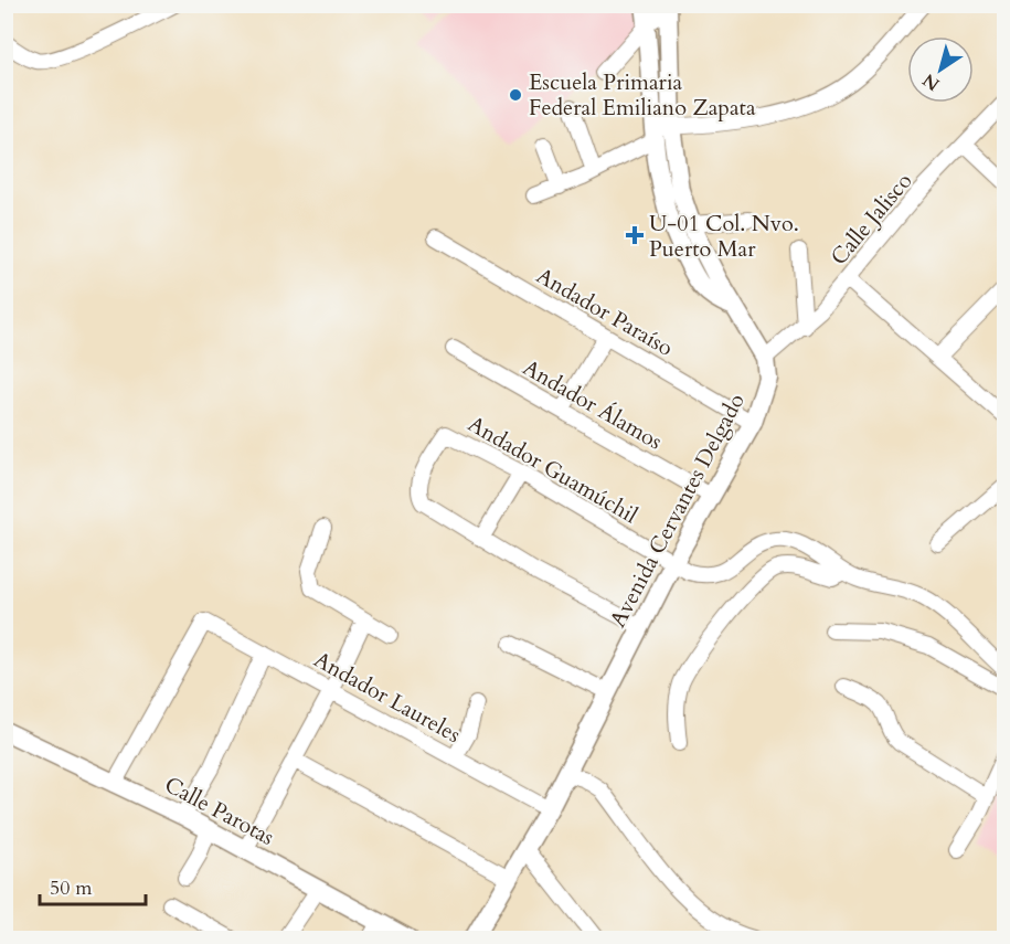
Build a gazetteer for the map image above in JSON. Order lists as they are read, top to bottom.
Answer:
{
  "streets": {
    "street": [
      "Calle Jalisco",
      "Andador Paraíso",
      "Andador Álamos",
      "Andador Guamúchil",
      "Avenida Cervantes Delgado",
      "Andador Laureles",
      "Calle Parotas"
    ]
  },
  "crossings": [
    ["Calle Jalisco", "Avenida Cervantes Delgado"],
    ["Andador Paraíso", "Avenida Cervantes Delgado"],
    ["Andador Álamos", "Avenida Cervantes Delgado"],
    ["Andador Guamúchil", "Avenida Cervantes Delgado"],
    ["Avenida Cervantes Delgado", "Andador Laureles"],
    ["Andador Laureles", "Calle Parotas"]
  ],
  "places": {
    "other": ["Escuela Primaria Federal Emiliano Zapata"],
    "health": ["U-01 Col. Nvo. Puerto Mar"]
  },
  "scale_bar": "50 m",
  "north": "bottom left"
}
